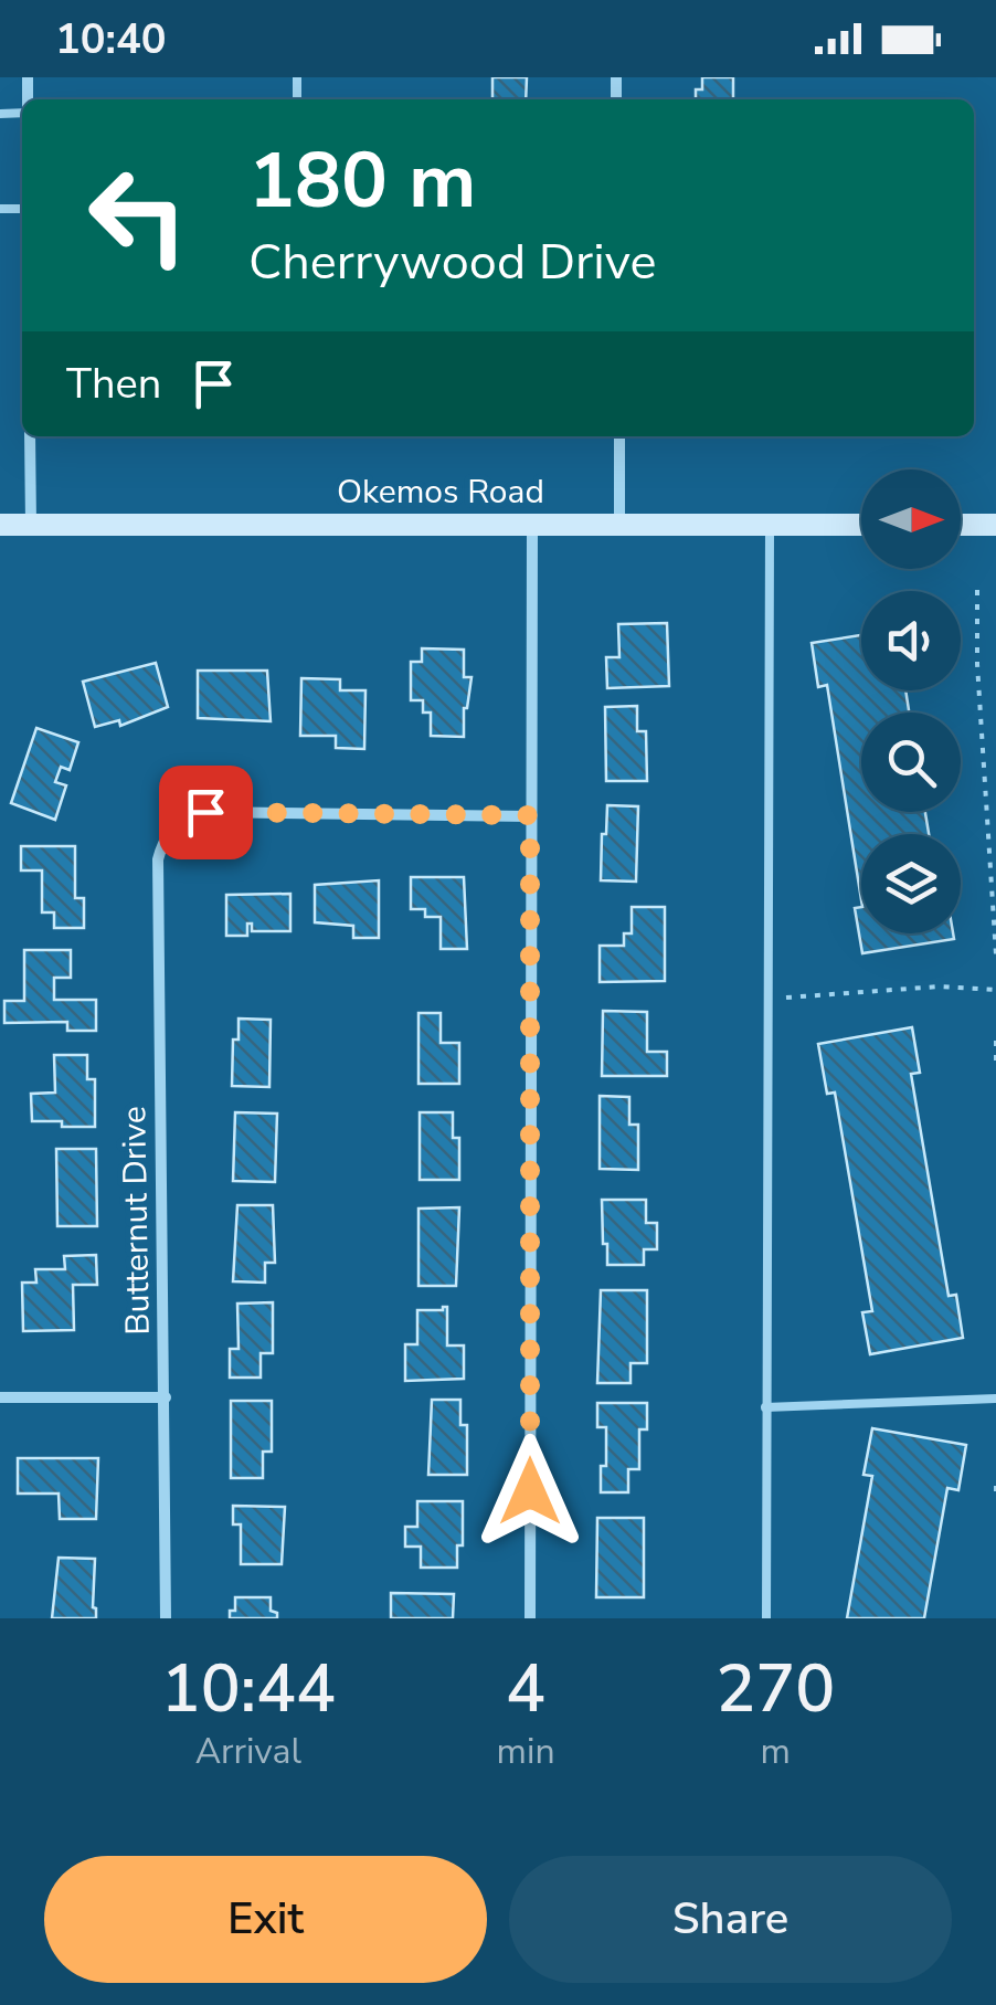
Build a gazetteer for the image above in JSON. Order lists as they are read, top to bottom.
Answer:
{
  "streets": {
    "main road": ["Okemos Road"],
    "street": ["Butternut Drive"]
  },
  "north": "right",
  "page": {
    "status": "10:40",
    "turn": ["180 m", "Cherrywood Drive"],
    "then": "Then",
    "eta": [
      "10:44",
      "Arrival",
      "4",
      "min",
      "270",
      "m"
    ],
    "buttons": ["Exit", "Share"]
  }
}
